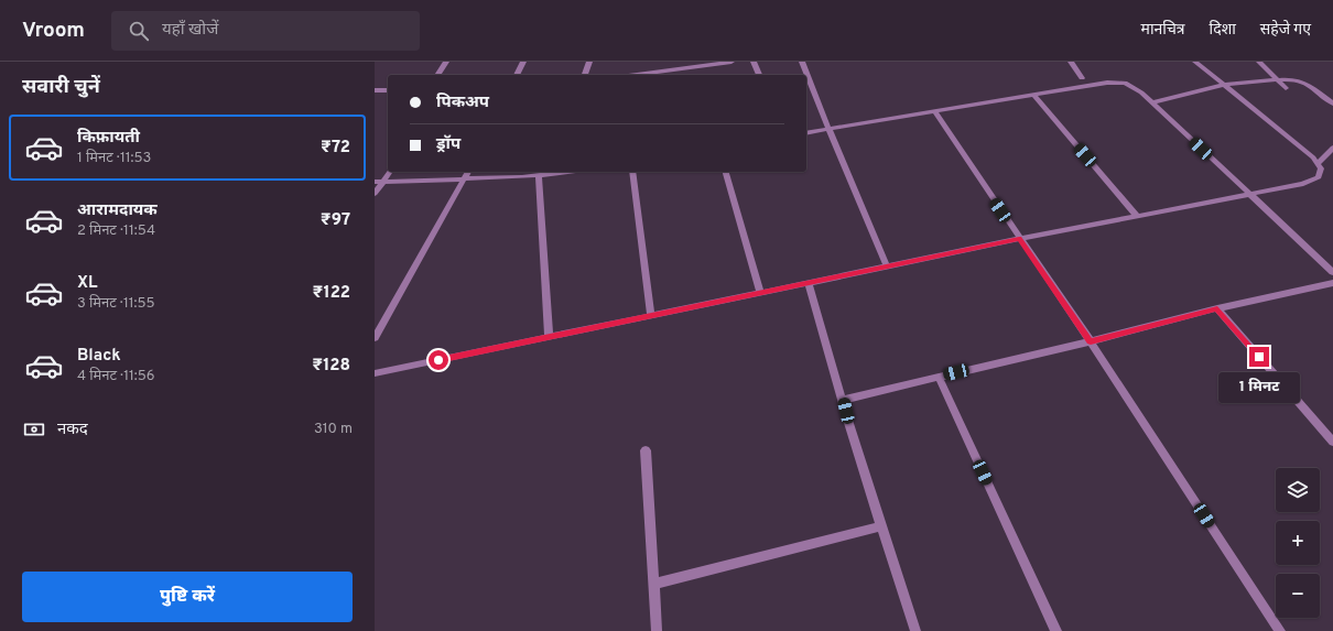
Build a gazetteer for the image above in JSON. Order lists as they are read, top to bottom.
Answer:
{
  "page": {
    "header": "Vroom",
    "search": "यहाँ खोजें",
    "nav": ["मानचित्र", "दिशा", "सहेजे गए"],
    "heading": "सवारी चुनें",
    "banner": ["पिकअप", "ड्रॉप"],
    "list": [
      {
        "name": "किफ़ायती",
        "note": "1 मिनट · 11:53",
        "value": "₹72"
      },
      {
        "name": "आरामदायक",
        "note": "2 मिनट · 11:54",
        "value": "₹97"
      },
      {
        "name": "XL",
        "note": "3 मिनट · 11:55",
        "value": "₹122"
      },
      {
        "name": "Black",
        "note": "4 मिनट · 11:56",
        "value": "₹128"
      }
    ],
    "bubble": "1 मिनट",
    "pay": ["नकद", "310 m"],
    "map_buttons": ["+", "−"],
    "buttons": "पुष्टि करें"
  }
}
